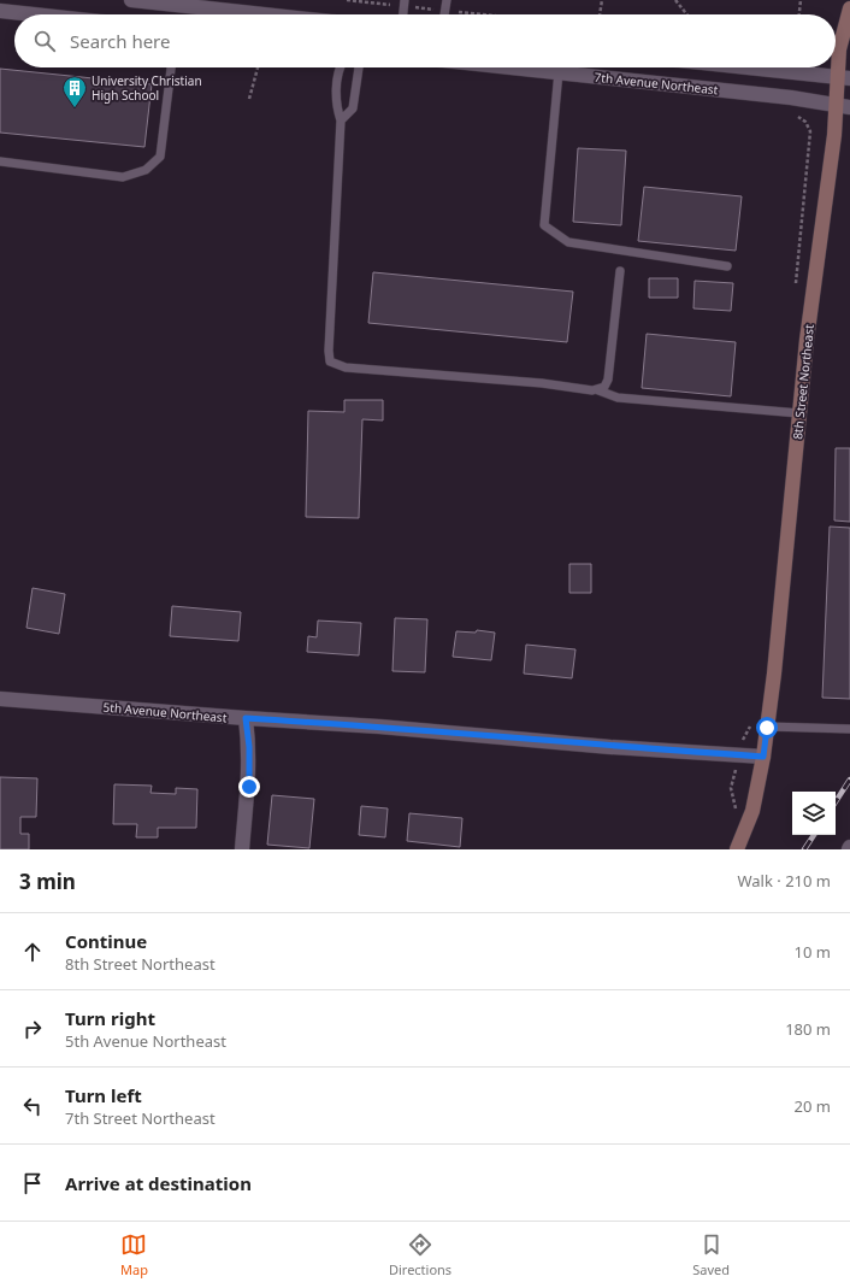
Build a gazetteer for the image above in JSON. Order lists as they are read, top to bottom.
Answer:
{
  "streets": {
    "main road": ["8th Street Northeast"],
    "street": ["7th Avenue Northeast", "5th Avenue Northeast"]
  },
  "crossings": [
    ["7th Avenue Northeast", "8th Street Northeast"],
    ["8th Street Northeast", "5th Avenue Northeast"]
  ],
  "places": {
    "building": ["University Christian High School"]
  },
  "page": {
    "search": "Search here",
    "heading": ["3 min", "Walk · 210 m"],
    "list": [
      ["Continue", "8th Street Northeast", "10 m"],
      ["Turn right", "5th Avenue Northeast", "180 m"],
      ["Turn left", "7th Street Northeast", "20 m"],
      "Arrive at destination"
    ],
    "nav": ["Map", "Directions", "Saved"]
  }
}
